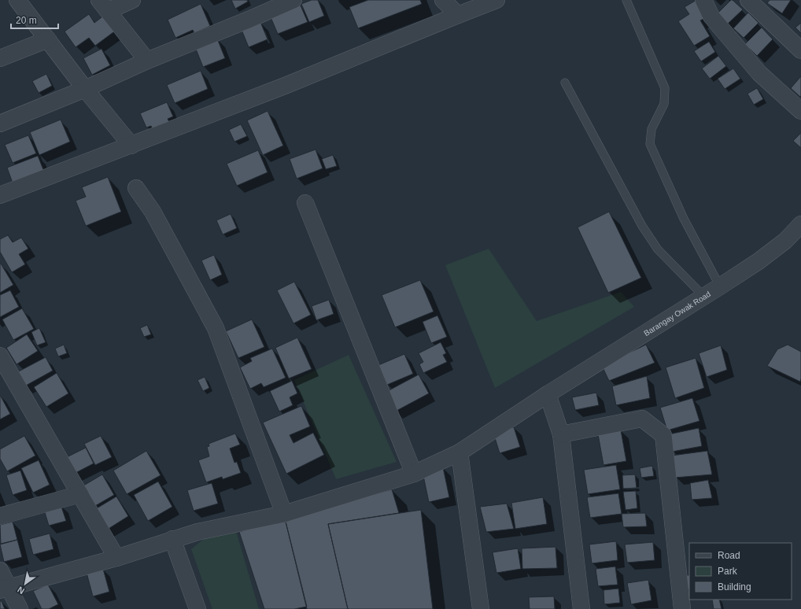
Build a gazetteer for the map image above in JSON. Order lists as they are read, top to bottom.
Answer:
{
  "streets": {
    "street": ["Barangay Owak Road"]
  },
  "legend": ["Road", "Park", "Building"],
  "scale_bar": "20 m",
  "north": "bottom left"
}
